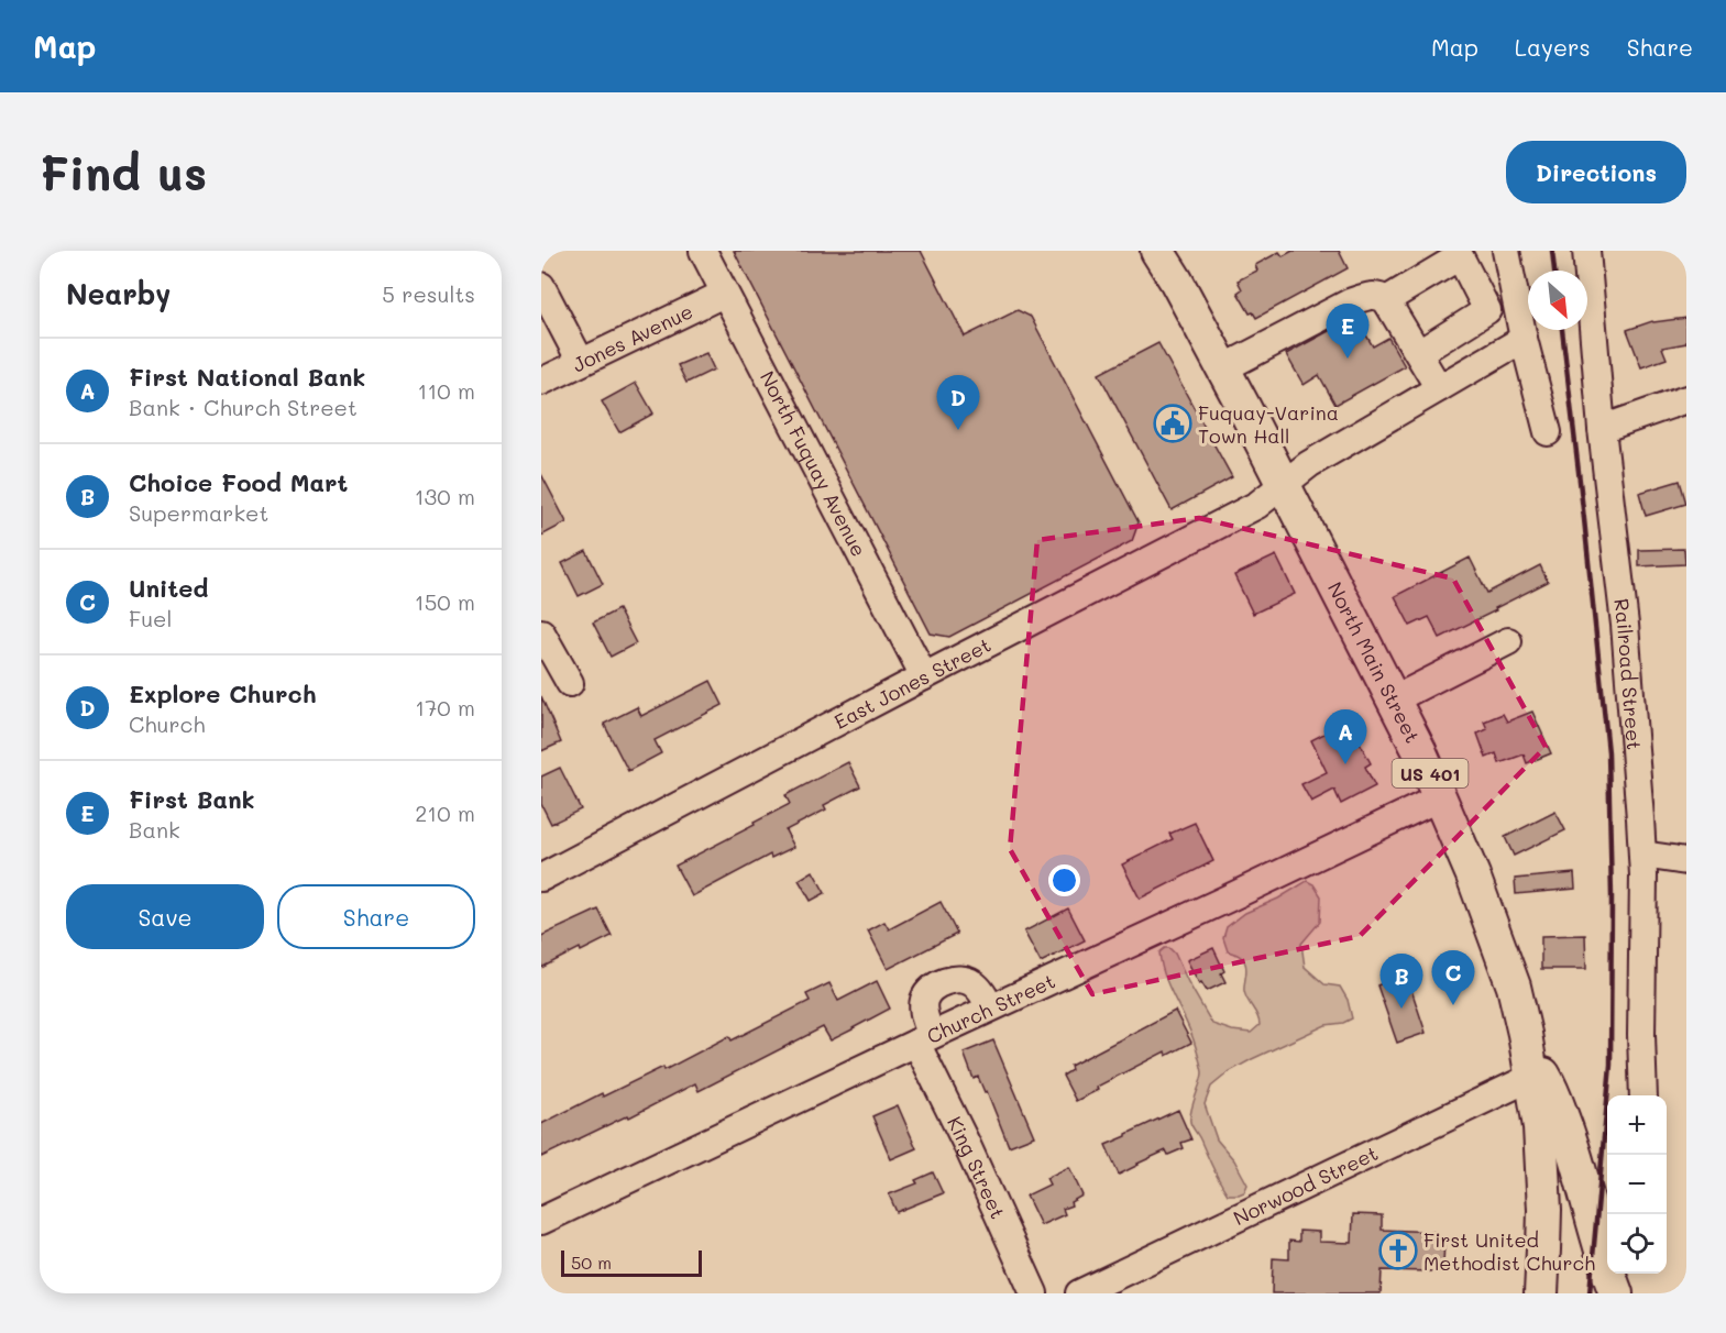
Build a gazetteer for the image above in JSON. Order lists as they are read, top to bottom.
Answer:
{
  "streets": {
    "main road": ["North Main Street", "US 401"],
    "street": [
      "Jones Avenue",
      "North Fuquay Avenue",
      "Railroad Street",
      "East Jones Street",
      "Church Street",
      "King Street",
      "Norwood Street"
    ]
  },
  "crossings": [
    ["Jones Avenue", "North Fuquay Avenue"],
    ["North Fuquay Avenue", "East Jones Street"],
    ["North Main Street", "East Jones Street"],
    ["North Main Street", "Church Street"],
    ["North Main Street", "Norwood Street"],
    ["Church Street", "King Street"]
  ],
  "places": {
    "public building": ["Fuquay-Varina Town Hall"],
    "church": ["First United Methodist Church"]
  },
  "scale_bar": "50 m",
  "north": "bottom right",
  "page": {
    "header": "Map",
    "nav": ["Map", "Layers", "Share"],
    "buttons": [
      "Directions",
      ["Save", "Share"]
    ],
    "title": "Find us",
    "heading": ["Nearby", "5 results"],
    "pins": [
      "E",
      "D",
      "A",
      "C",
      "B"
    ],
    "list": [
      {
        "mark": "A",
        "name": "First National Bank",
        "note": "Bank · Church Street",
        "value": "110 m"
      },
      {
        "mark": "B",
        "name": "Choice Food Mart",
        "note": "Supermarket",
        "value": "130 m"
      },
      {
        "mark": "C",
        "name": "United",
        "note": "Fuel",
        "value": "150 m"
      },
      {
        "mark": "D",
        "name": "Explore Church",
        "note": "Church",
        "value": "170 m"
      },
      {
        "mark": "E",
        "name": "First Bank",
        "note": "Bank",
        "value": "210 m"
      }
    ],
    "map_buttons": ["+", "−"],
    "scale": "50 m"
  }
}
